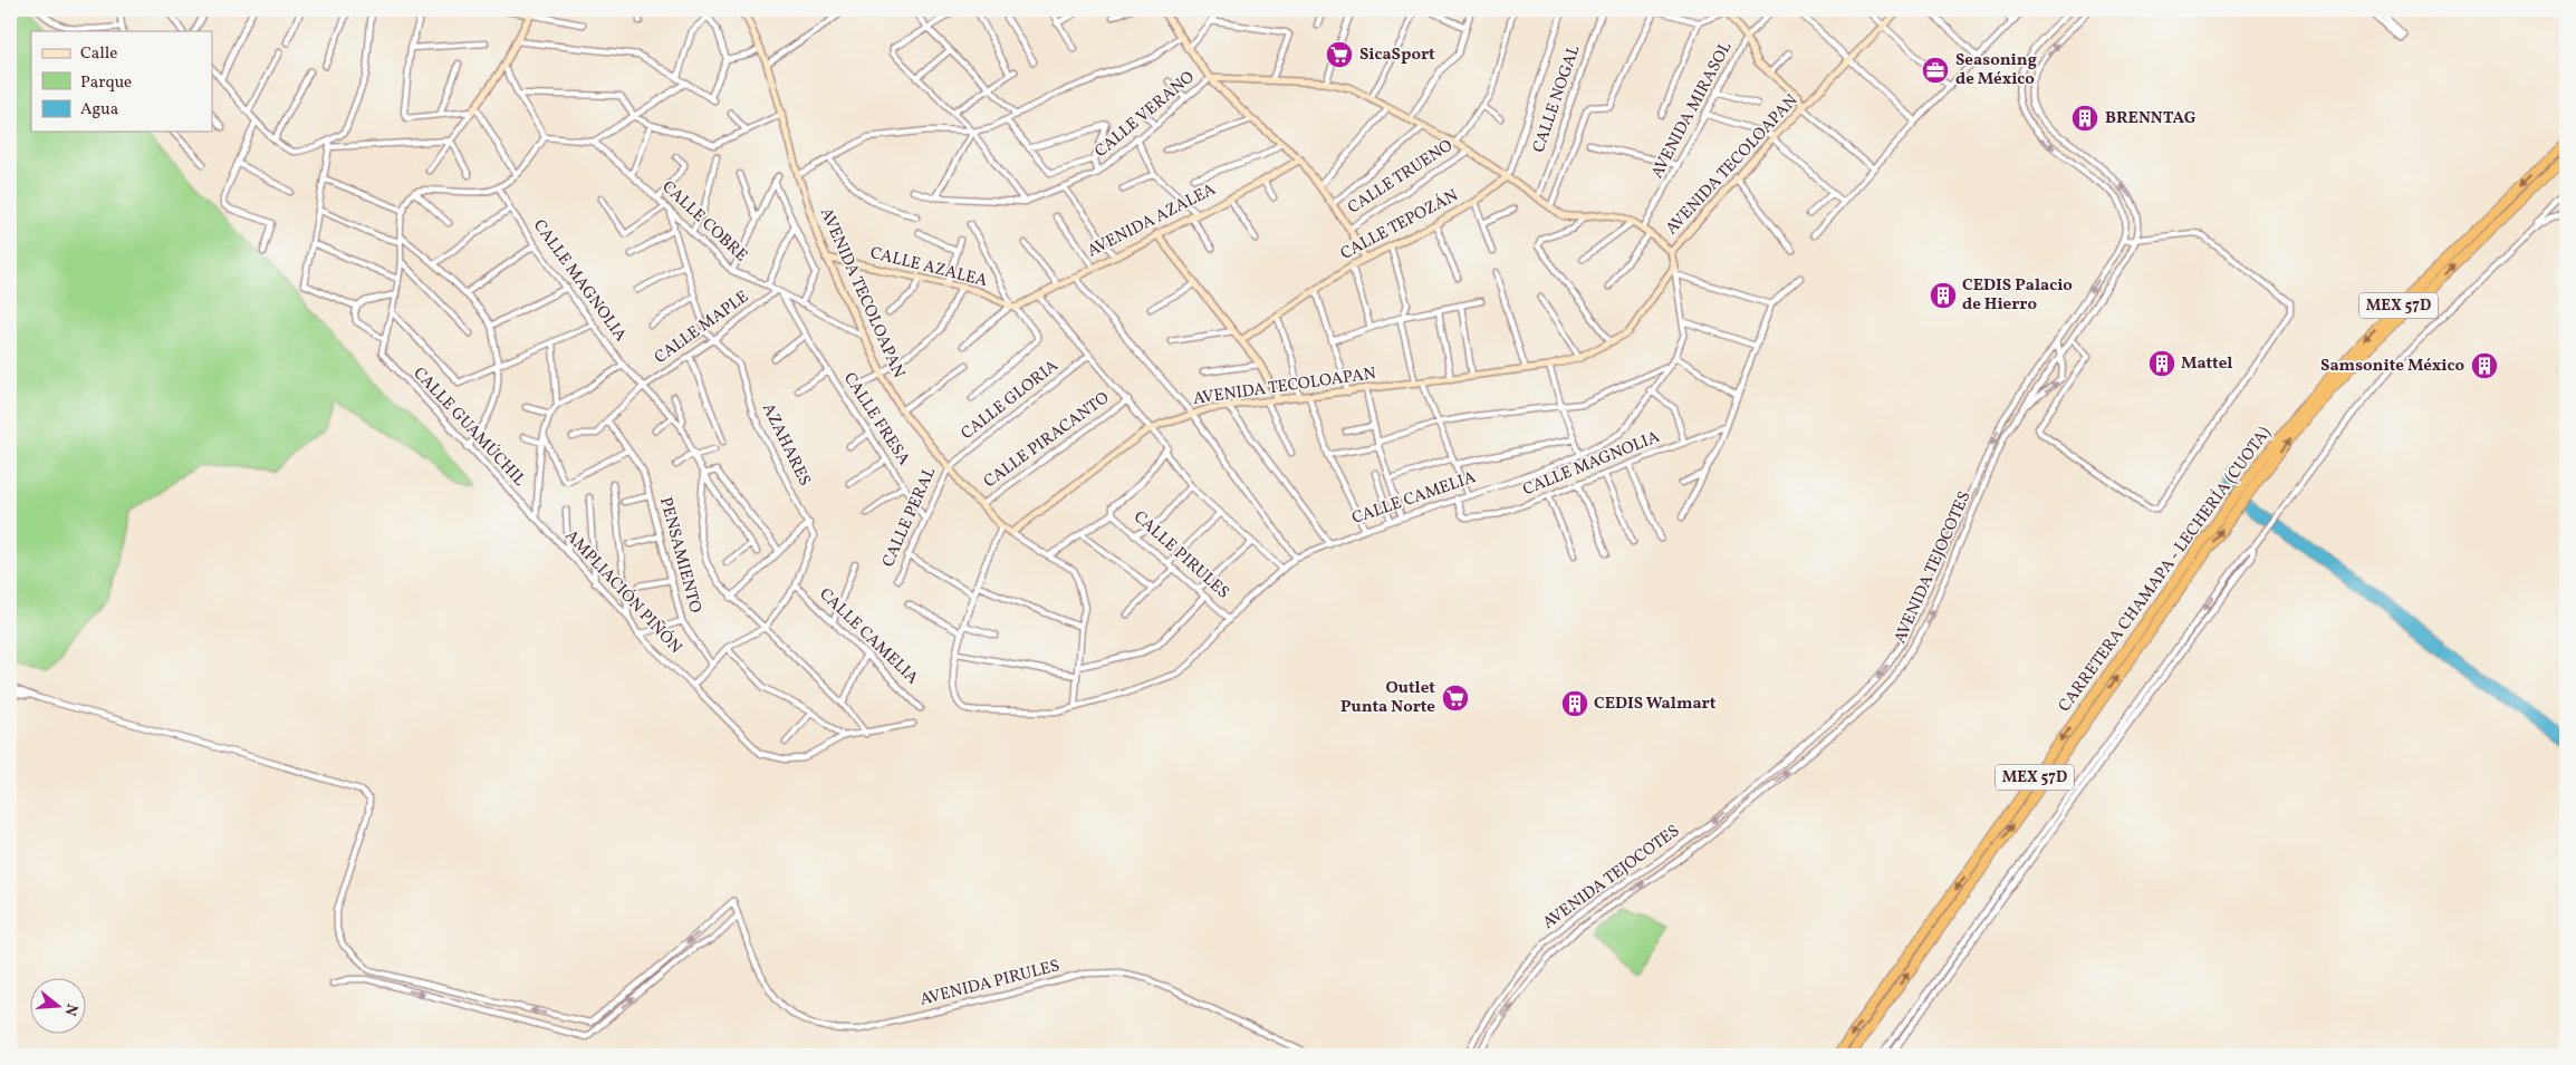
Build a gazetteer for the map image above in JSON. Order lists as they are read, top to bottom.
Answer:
{
  "streets": {
    "highway": ["MEX 57D", "CARRETERA CHAMAPA - LECHERÍA (CUOTA)"],
    "street": [
      "CALLE NOGAL",
      "AVENIDA MIRASOL",
      "CALLE VERANO",
      "AVENIDA TECOLOAPAN",
      "CALLE TRUENO",
      "AVENIDA AZALEA",
      "CALLE COBRE",
      "CALLE TEPOZÁN",
      "CALLE AZALEA",
      "CALLE MAGNOLIA",
      "CALLE MAPLE",
      "CALLE GLORIA",
      "CALLE FRESA",
      "CALLE GUAMÚCHIL",
      "CALLE PIRACANTO",
      "AZAHARES",
      "CALLE CAMELIA",
      "CALLE PERAL",
      "PENSAMIENTO",
      "CALLE PIRULES",
      "AVENIDA TEJOCOTES",
      "AMPLIACIÓN PIÑÓN",
      "AVENIDA PIRULES"
    ]
  },
  "crossings": [
    ["AVENIDA TECOLOAPAN", "CALLE COBRE"],
    ["AVENIDA TECOLOAPAN", "CALLE AZALEA"],
    ["AVENIDA TECOLOAPAN", "CALLE GLORIA"],
    ["AVENIDA TECOLOAPAN", "CALLE PIRACANTO"],
    ["AVENIDA TECOLOAPAN", "CALLE CAMELIA"],
    ["AVENIDA TECOLOAPAN", "CALLE PERAL"],
    ["AVENIDA AZALEA", "CALLE AZALEA"],
    ["CALLE COBRE", "CALLE MAPLE"],
    ["CALLE COBRE", "CALLE FRESA"],
    ["CALLE COBRE", "AZAHARES"],
    ["CALLE MAGNOLIA", "CALLE MAPLE"],
    ["CALLE MAGNOLIA", "CALLE CAMELIA"],
    ["CALLE MAPLE", "CALLE FRESA"],
    ["CALLE MAPLE", "AZAHARES"],
    ["CALLE MAPLE", "PENSAMIENTO"],
    ["CALLE GLORIA", "CALLE PERAL"],
    ["CALLE FRESA", "CALLE PERAL"],
    ["CALLE GUAMÚCHIL", "AMPLIACIÓN PIÑÓN"],
    ["AZAHARES", "CALLE CAMELIA"],
    ["CALLE CAMELIA", "CALLE PIRULES"]
  ],
  "places": {
    "supermarket": ["SicaSport", "Outlet Punta Norte"],
    "office": ["Seasoning de México"],
    "building": [
      "BRENNTAG",
      "CEDIS Palacio de Hierro",
      "Mattel",
      "Samsonite México",
      "CEDIS Walmart"
    ]
  },
  "legend": ["Calle", "Parque", "Agua"],
  "north": "right"
}
